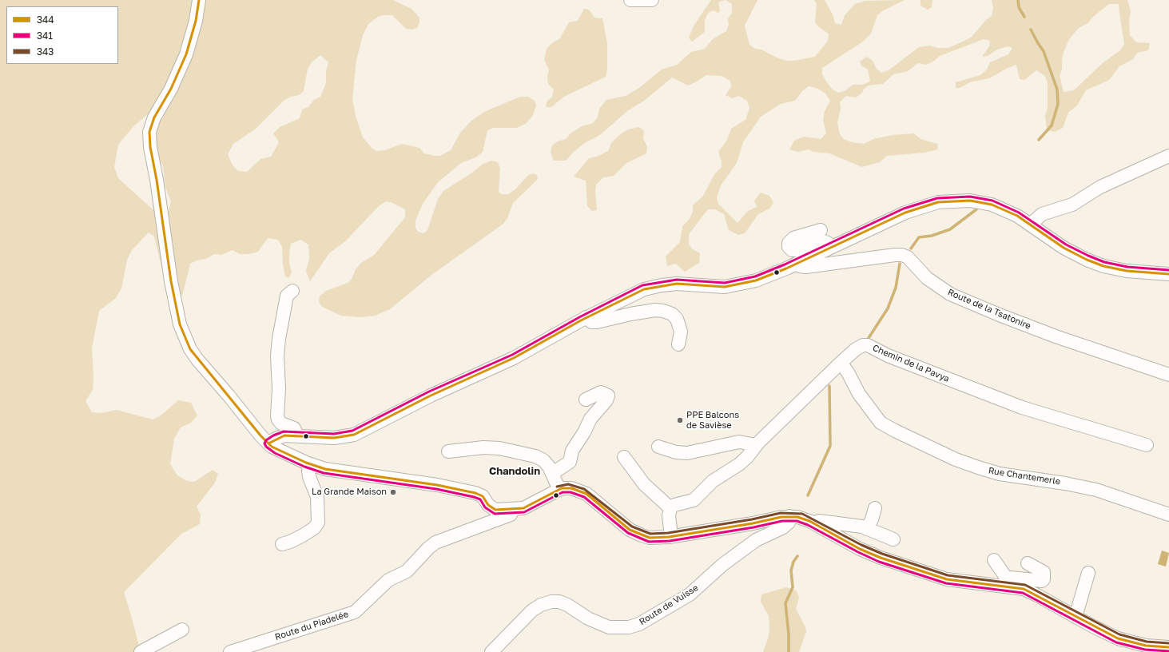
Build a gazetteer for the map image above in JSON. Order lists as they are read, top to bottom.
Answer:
{
  "streets": {
    "street": [
      "Route de la Tsatonire",
      "Chemin de la Pavya",
      "Rue Chantemerle",
      "Route de Vuisse",
      "Route du Piadelée"
    ]
  },
  "crossings": [
    ["Chemin de la Pavya", "Rue Chantemerle"]
  ],
  "districts": ["Chandolin"],
  "places": ["PPE Balcons de Savièse", "La Grande Maison"],
  "lines": ["transit line 344", "transit line 341", "transit line 343"],
  "legend": ["344", "341", "343"]
}
